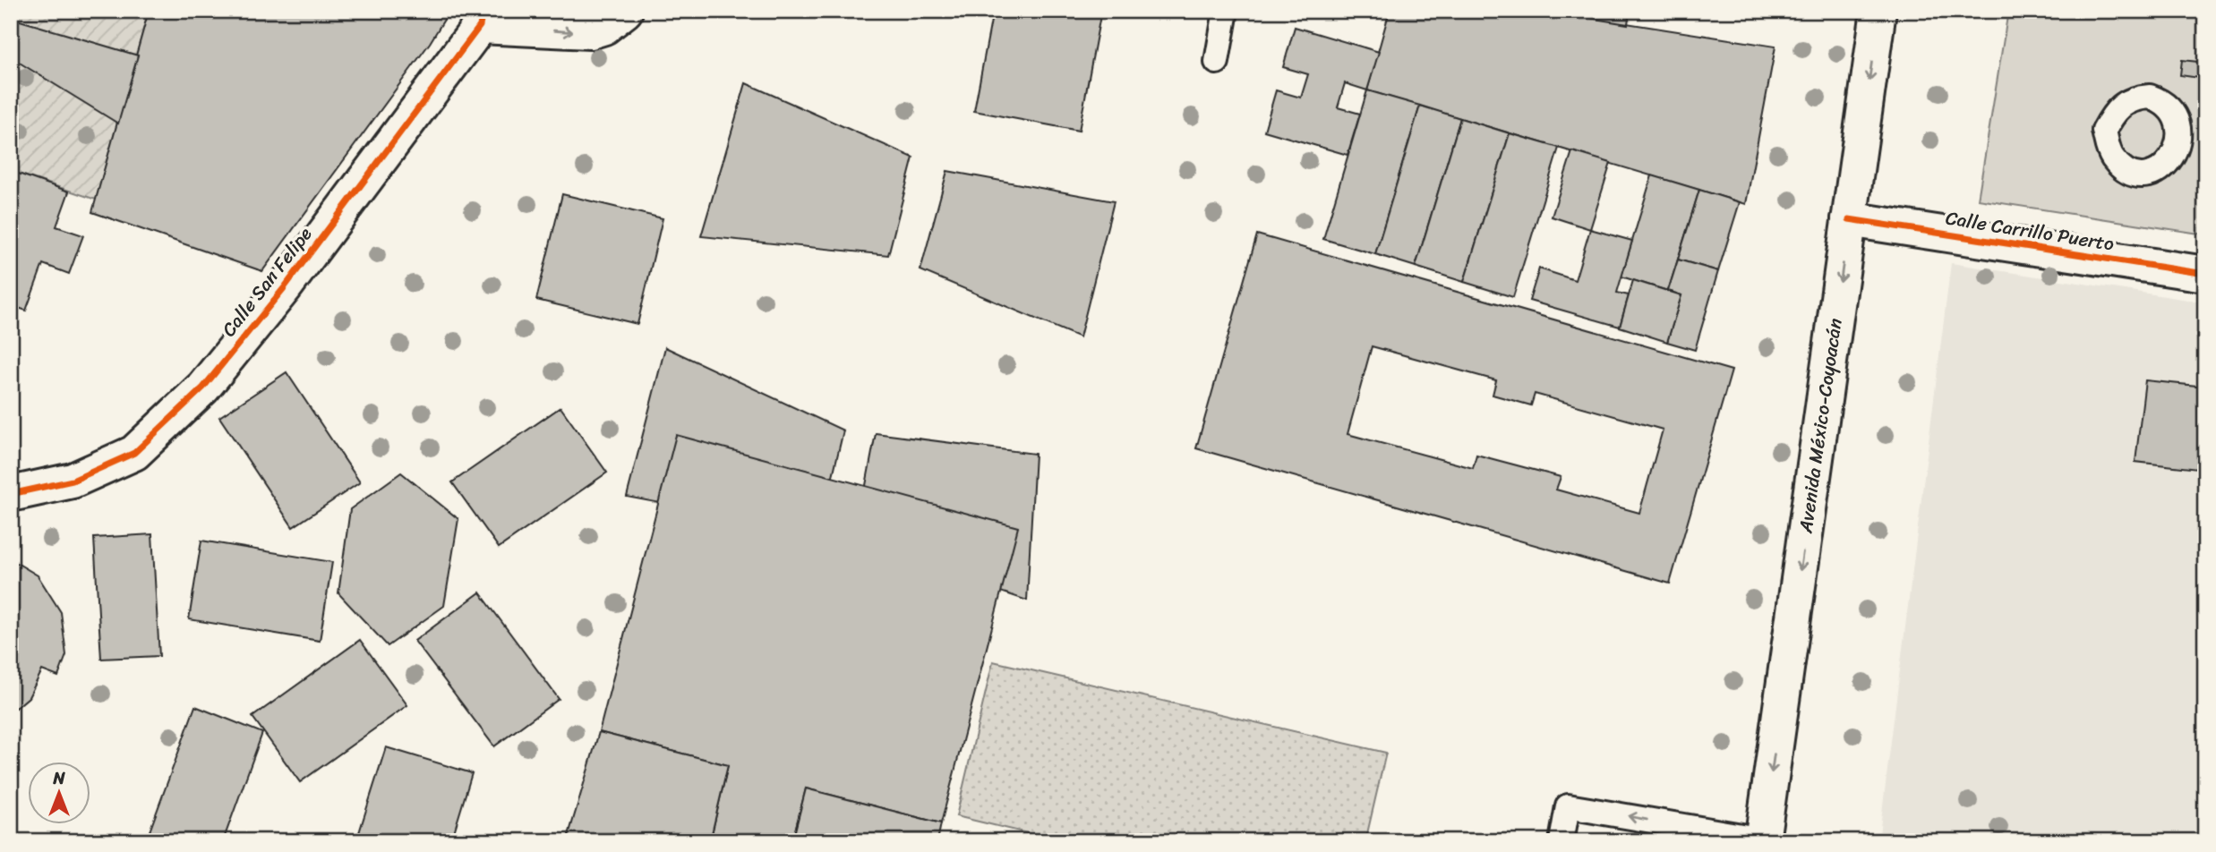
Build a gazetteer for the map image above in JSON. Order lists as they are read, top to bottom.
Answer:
{
  "streets": {
    "street": ["Calle Carrillo Puerto", "Calle San Felipe", "Avenida México-Coyoacán"]
  },
  "crossings": [
    ["Calle Carrillo Puerto", "Avenida México-Coyoacán"]
  ],
  "one_way": ["Avenida México-Coyoacán"],
  "north": "top"
}
